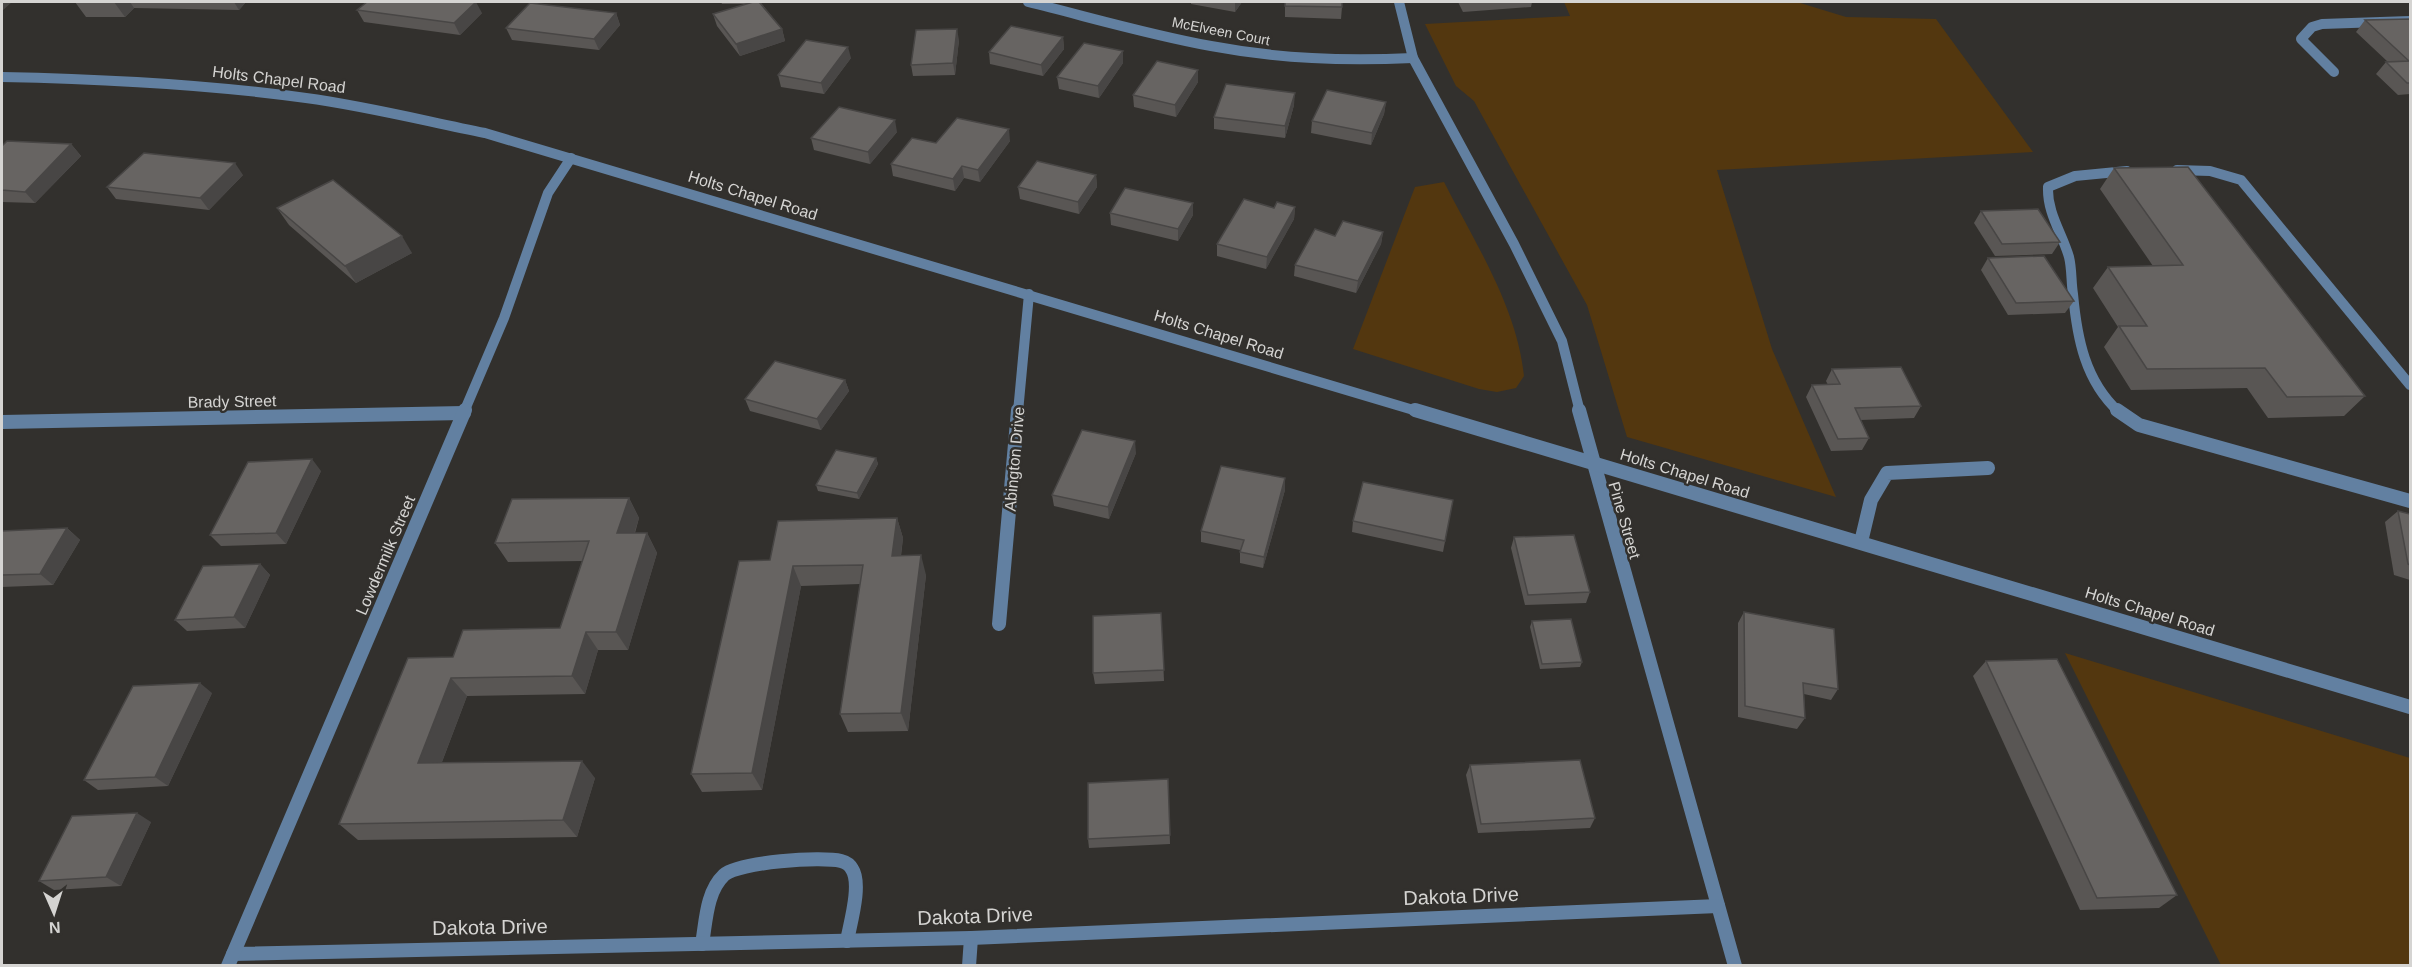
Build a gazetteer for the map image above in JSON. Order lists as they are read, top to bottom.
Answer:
{
  "streets": {
    "street": [
      "McElveen Court",
      "Holts Chapel Road",
      "Brady Street",
      "Abington Drive",
      "Pine Street",
      "Lowdermilk Street",
      "Dakota Drive"
    ]
  },
  "crossings": [
    ["McElveen Court", "Pine Street"],
    ["Holts Chapel Road", "Abington Drive"],
    ["Holts Chapel Road", "Pine Street"],
    ["Holts Chapel Road", "Lowdermilk Street"],
    ["Brady Street", "Lowdermilk Street"],
    ["Pine Street", "Dakota Drive"],
    ["Lowdermilk Street", "Dakota Drive"]
  ],
  "north": "bottom"
}
